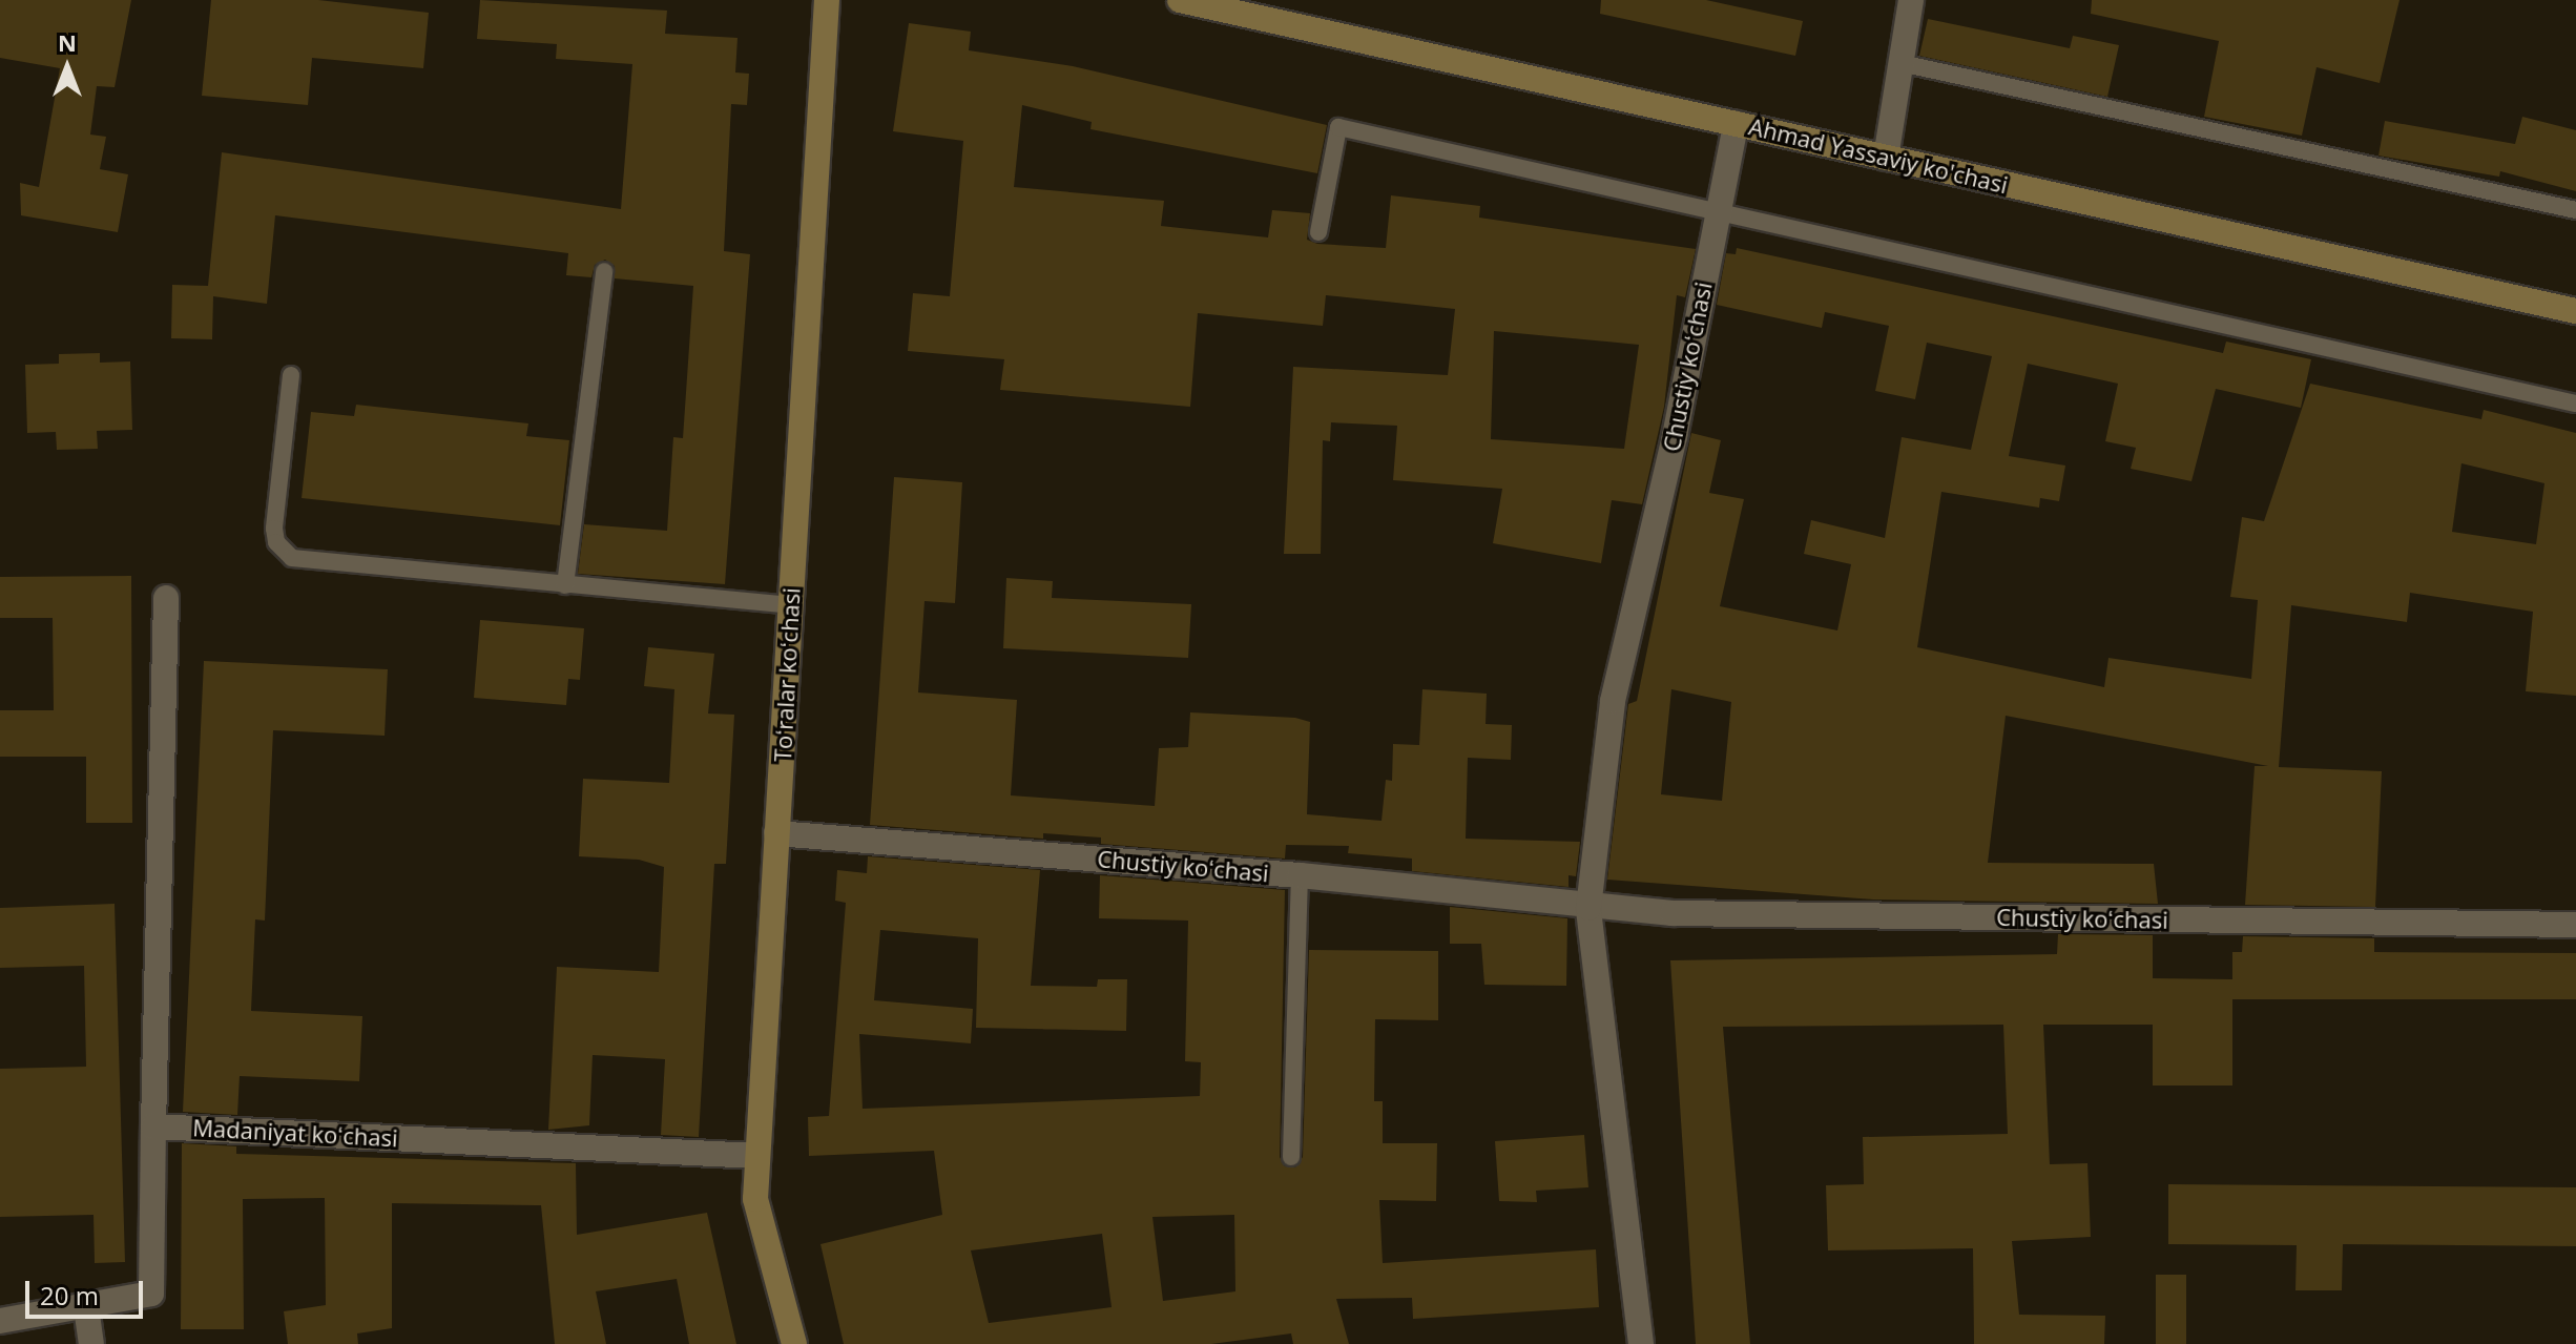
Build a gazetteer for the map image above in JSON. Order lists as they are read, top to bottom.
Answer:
{
  "streets": {
    "main road": ["Ahmad Yassaviy ko'chasi", "Toʻralar koʻchasi"],
    "street": ["Chustiy koʻchasi", "Madaniyat koʻchasi"]
  },
  "crossings": [
    ["Ahmad Yassaviy ko'chasi", "Chustiy koʻchasi"],
    ["Chustiy koʻchasi", "Toʻralar koʻchasi"],
    ["Toʻralar koʻchasi", "Madaniyat koʻchasi"]
  ],
  "scale_bar": "20 m",
  "north": "top"
}
